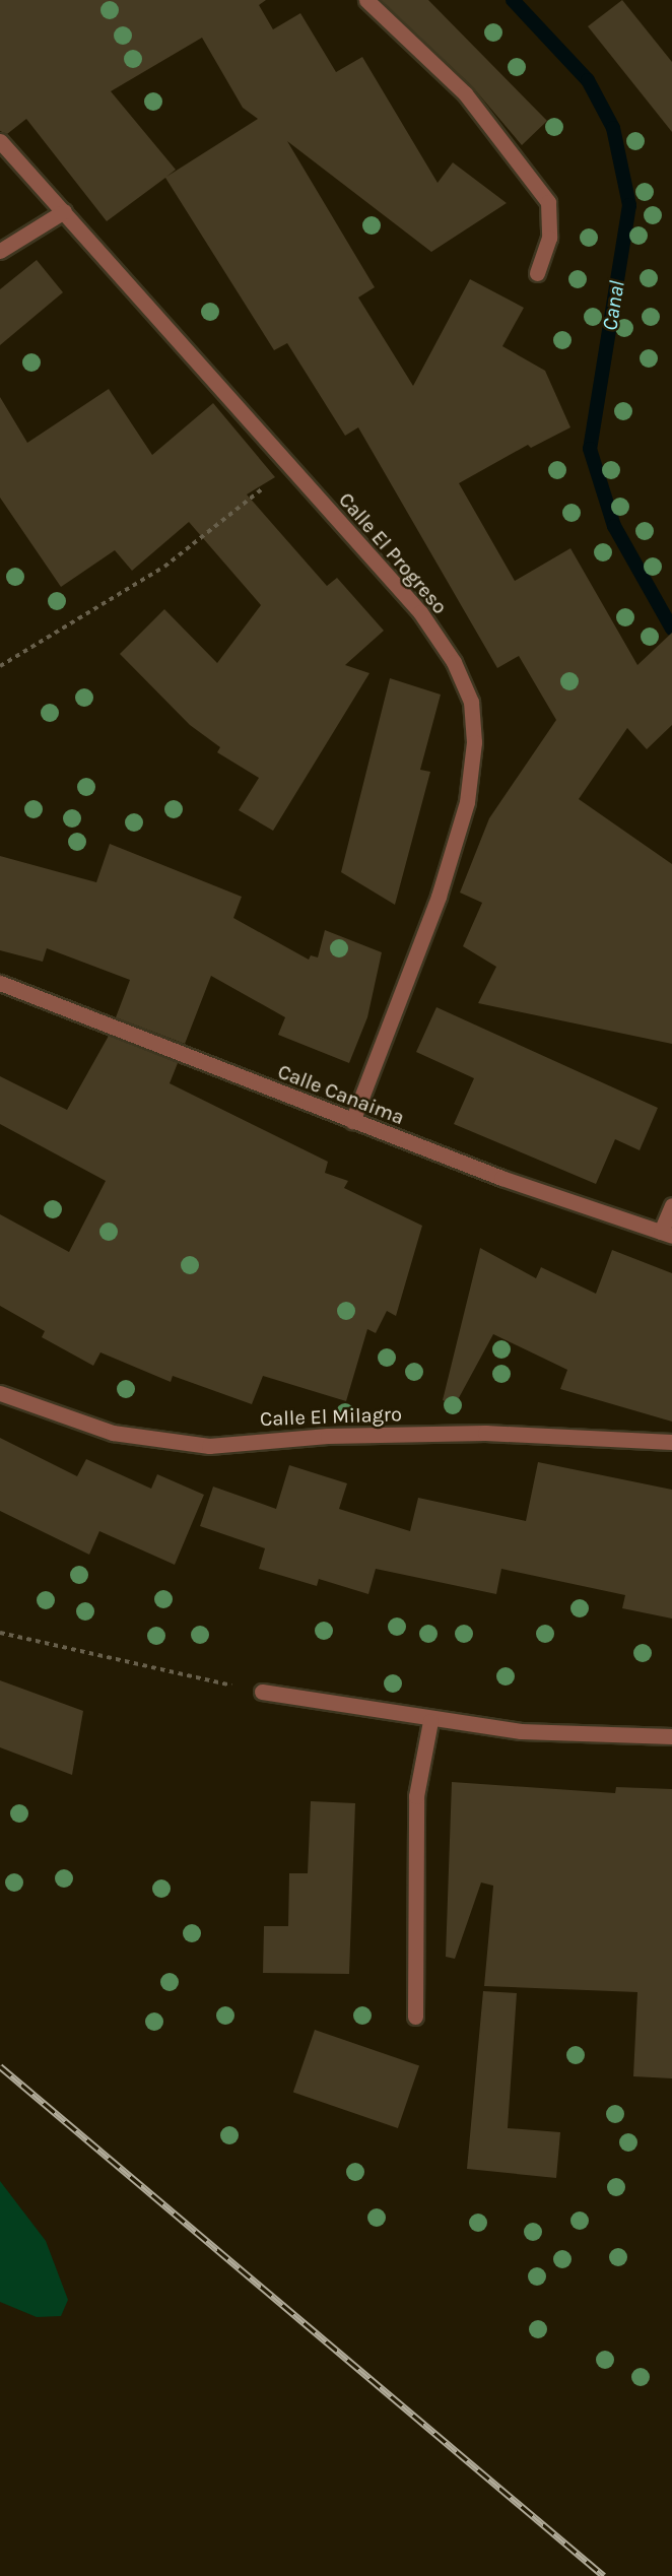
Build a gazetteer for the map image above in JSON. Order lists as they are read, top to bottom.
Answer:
{
  "streets": {
    "street": ["Calle El Progreso", "Calle Canaima", "Calle El Milagro"]
  },
  "crossings": [
    ["Calle El Progreso", "Calle Canaima"]
  ],
  "water": ["Canal"]
}
